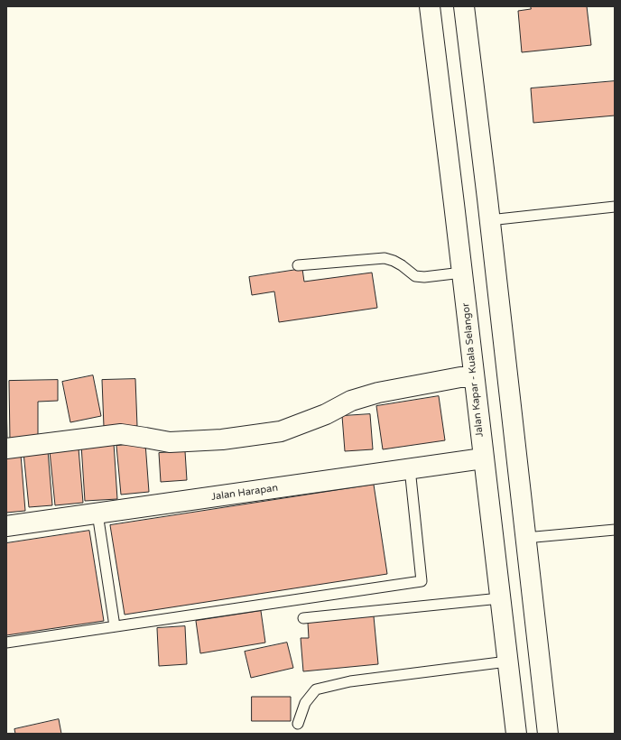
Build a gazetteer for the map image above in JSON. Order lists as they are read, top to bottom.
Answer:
{
  "streets": {
    "main road": ["Jalan Kapar - Kuala Selangor", "Jalan Harapan"]
  },
  "crossings": [
    ["Jalan Kapar - Kuala Selangor", "Jalan Harapan"]
  ]
}
